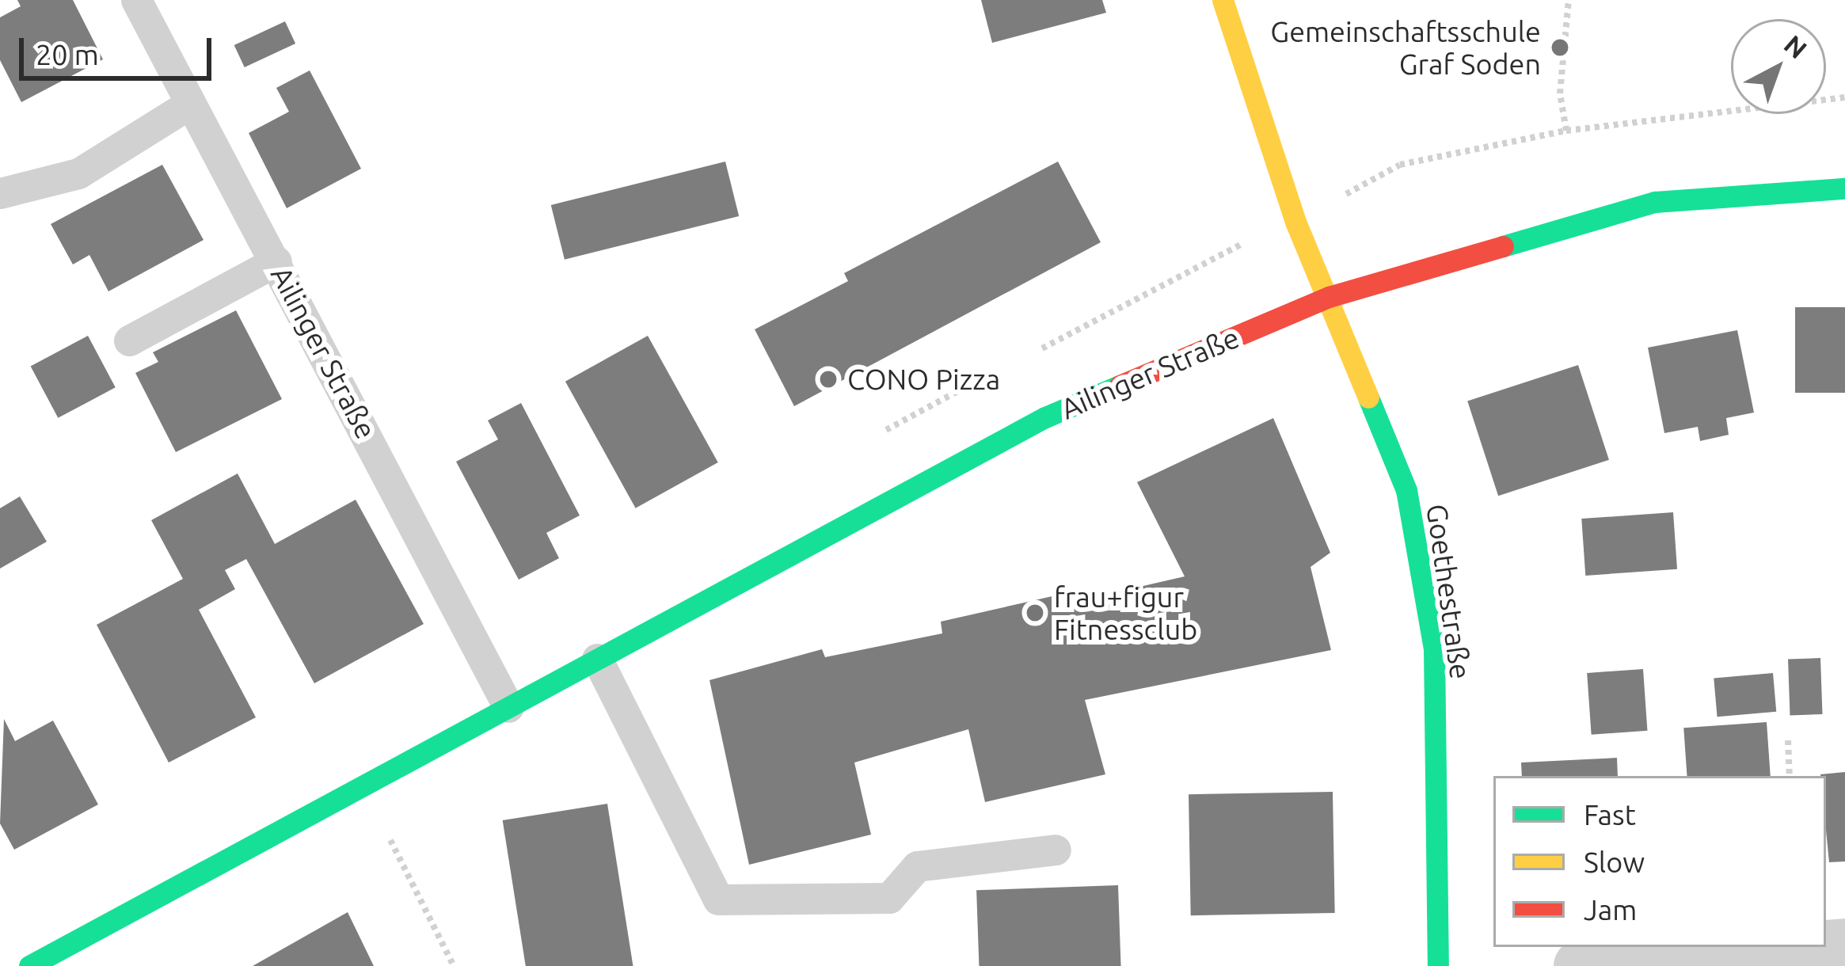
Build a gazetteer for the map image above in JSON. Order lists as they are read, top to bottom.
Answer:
{
  "streets": {
    "main road": ["Ailinger Straße", "Goethestraße"]
  },
  "crossings": [
    ["Ailinger Straße", "Goethestraße"]
  ],
  "places": ["Gemeinschaftsschule Graf Soden", "CONO Pizza", "frau+figur Fitnessclub"],
  "legend": ["Fast", "Slow", "Jam"],
  "scale_bar": "20 m",
  "north": "top right"
}
